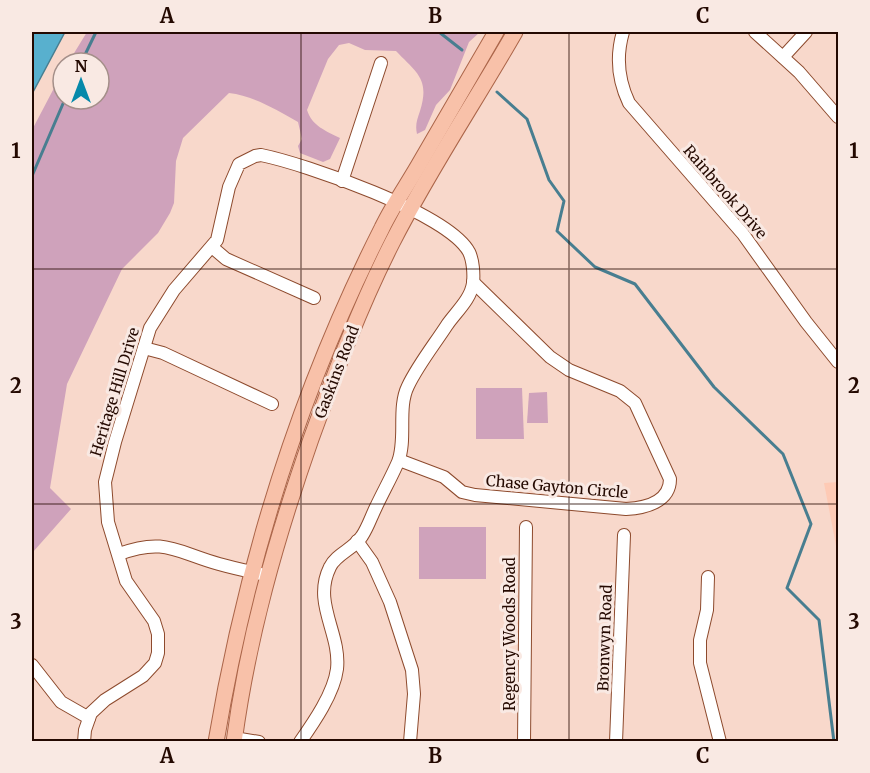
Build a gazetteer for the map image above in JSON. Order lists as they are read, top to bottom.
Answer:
{
  "streets": {
    "main road": ["Gaskins Road"],
    "street": [
      "Rainbrook Drive",
      "Heritage Hill Drive",
      "Chase Gayton Circle",
      "Regency Woods Road",
      "Bronwyn Road"
    ]
  },
  "crossings": [
    ["Gaskins Road", "Heritage Hill Drive"],
    ["Heritage Hill Drive", "Chase Gayton Circle"]
  ],
  "north": "top",
  "grid": {
    "columns": ["A", "B", "C"],
    "rows": ["1", "2", "3"]
  }
}
